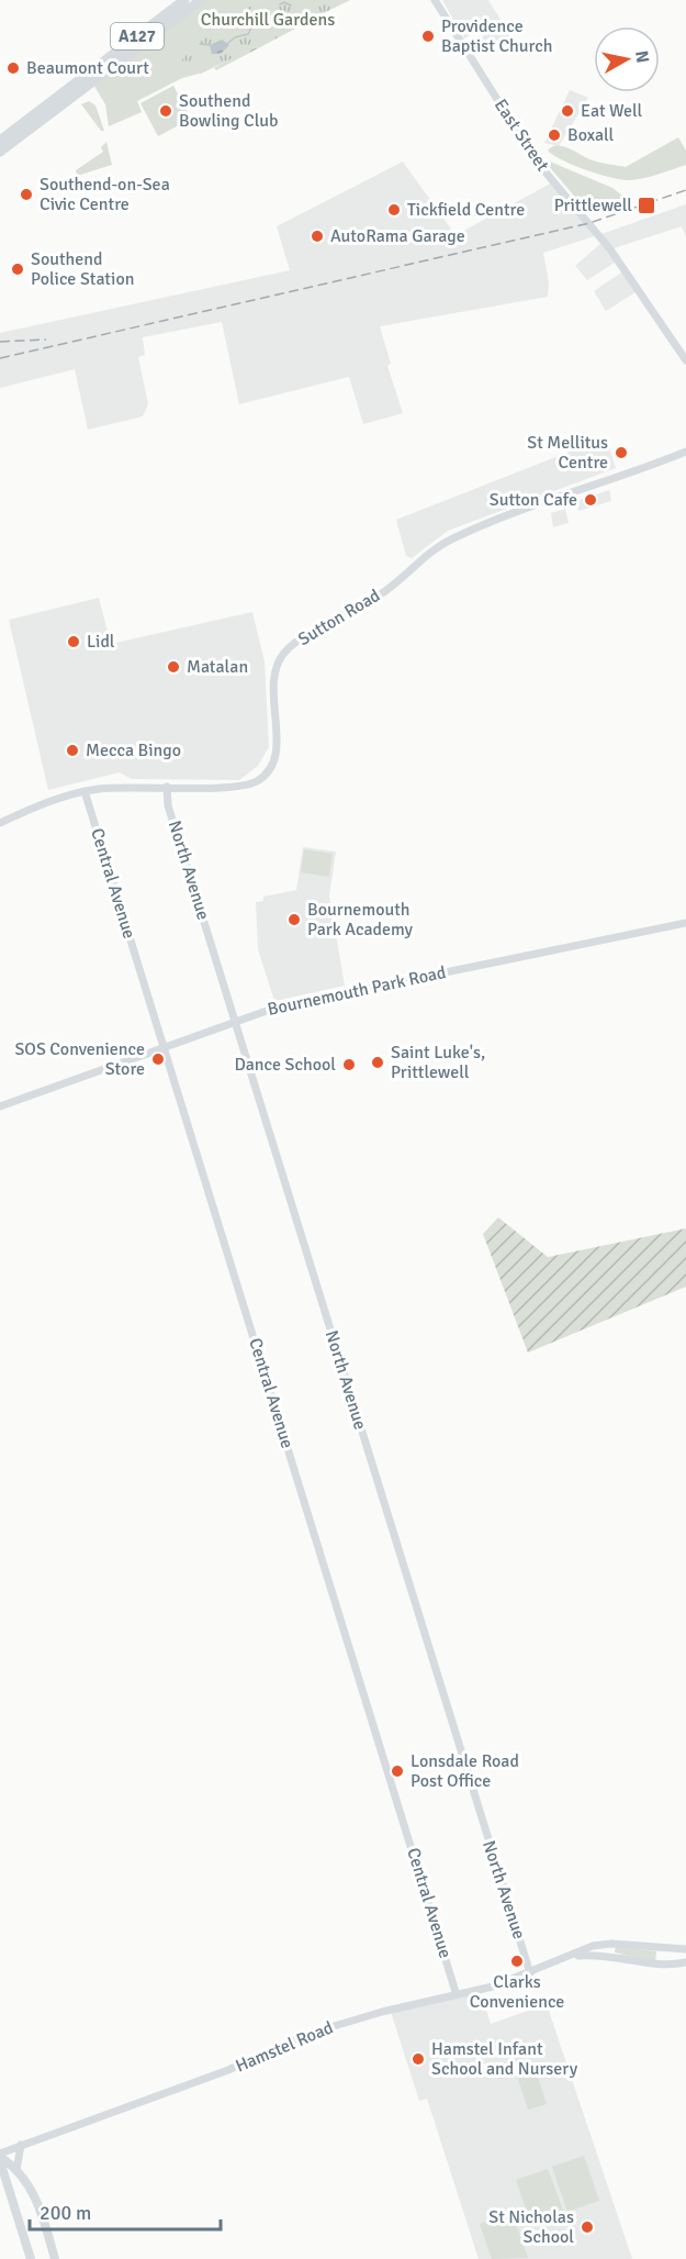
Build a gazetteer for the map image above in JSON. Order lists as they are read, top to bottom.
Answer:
{
  "streets": {
    "highway": ["A127"],
    "street": [
      "East Street",
      "Sutton Road",
      "North Avenue",
      "Central Avenue",
      "Bournemouth Park Road",
      "Hamstel Road"
    ]
  },
  "crossings": [
    ["Sutton Road", "North Avenue"],
    ["Sutton Road", "Central Avenue"],
    ["North Avenue", "Bournemouth Park Road"],
    ["North Avenue", "Hamstel Road"],
    ["Central Avenue", "Bournemouth Park Road"],
    ["Central Avenue", "Hamstel Road"]
  ],
  "parks": ["Churchill Gardens"],
  "places": {
    "other": [
      "Providence Baptist Church",
      "Beaumont Court",
      "Southend Bowling Club",
      "Eat Well",
      "Boxall",
      "Southend-on-Sea Civic Centre",
      "Tickfield Centre",
      "AutoRama Garage",
      "Southend Police Station",
      "St Mellitus Centre",
      "Sutton Cafe",
      "Lidl",
      "Matalan",
      "Mecca Bingo",
      "Bournemouth Park Academy",
      "SOS Convenience Store",
      "Saint Luke's, Prittlewell",
      "Dance School",
      "Lonsdale Road Post Office",
      "Clarks Convenience",
      "Hamstel Infant School and Nursery",
      "St Nicholas School"
    ],
    "transit": ["Prittlewell"]
  },
  "scale_bar": "200 m",
  "north": "right"
}
